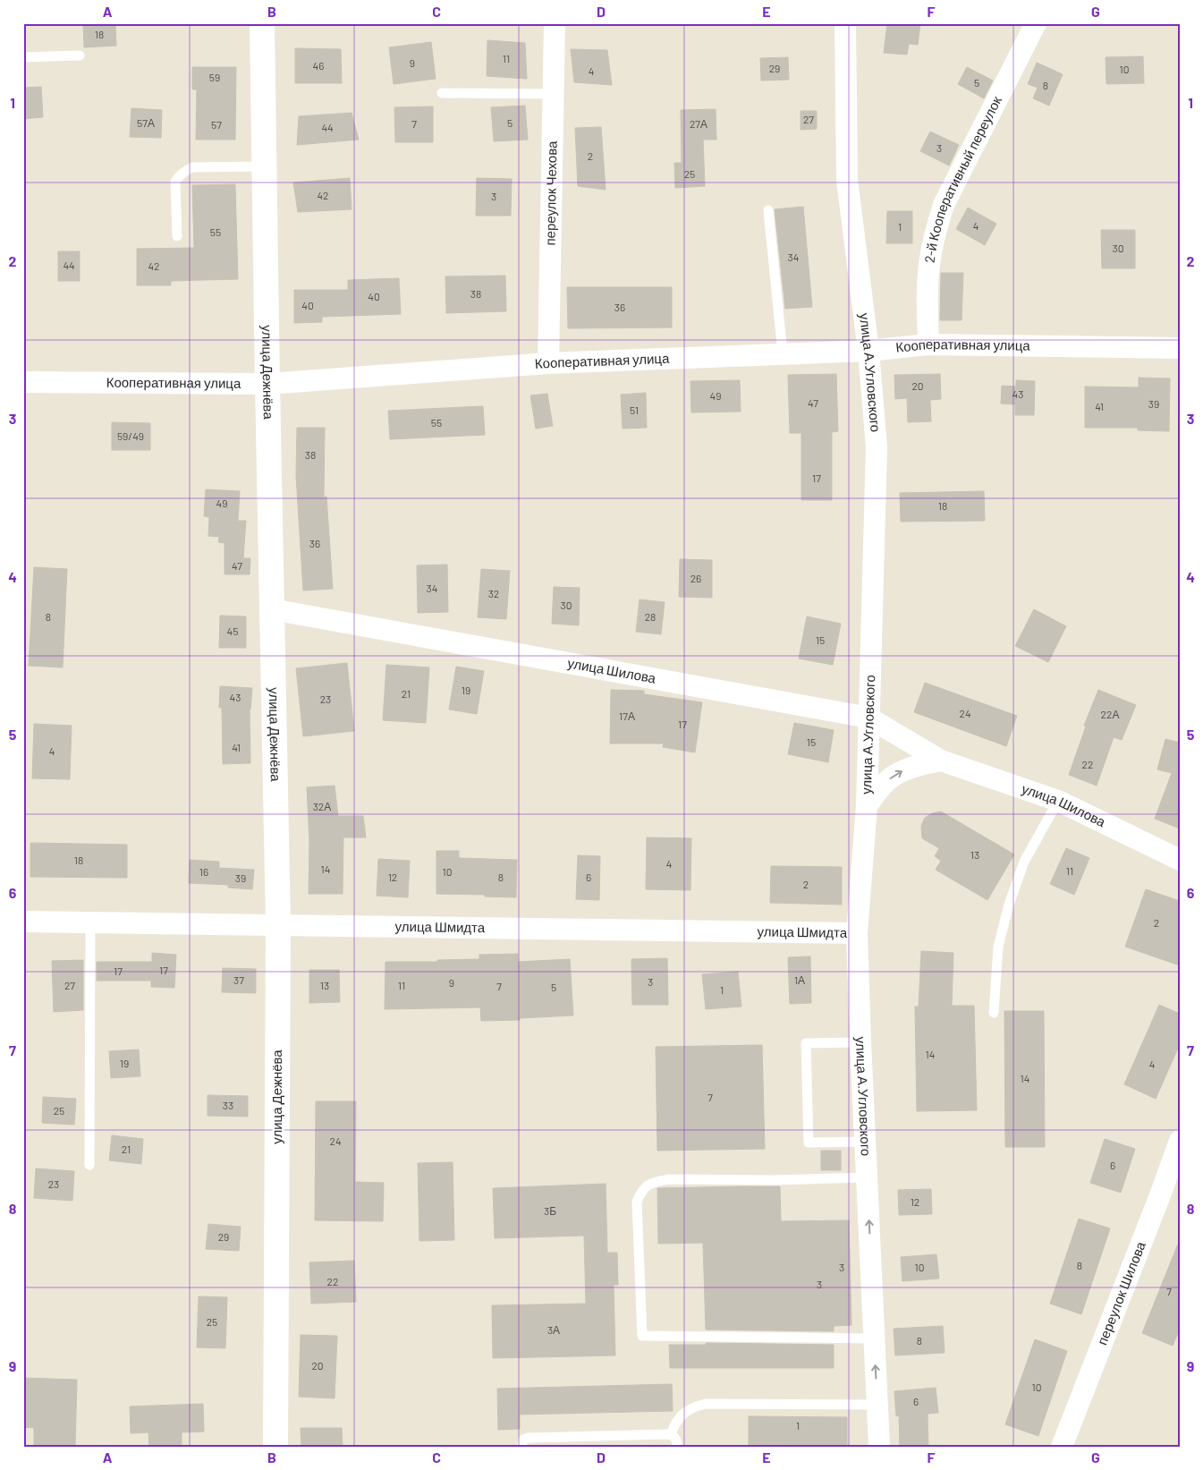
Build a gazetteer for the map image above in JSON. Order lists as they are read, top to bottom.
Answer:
{
  "streets": {
    "main road": ["улица Дежнёва"],
    "street": [
      "2-й Кооперативный переулок",
      "переулок Чехова",
      "Кооперативная улица",
      "улица А.Угловского",
      "улица Шилова",
      "улица Шмидта",
      "переулок Шилова"
    ]
  },
  "crossings": [
    ["2-й Кооперативный переулок", "Кооперативная улица"],
    ["переулок Чехова", "Кооперативная улица"],
    ["Кооперативная улица", "улица Дежнёва"],
    ["Кооперативная улица", "улица А.Угловского"],
    ["улица Дежнёва", "улица Шилова"],
    ["улица Дежнёва", "улица Шмидта"],
    ["улица А.Угловского", "улица Шилова"],
    ["улица А.Угловского", "улица Шмидта"]
  ],
  "house_numbers": [
    "18",
    "11",
    "9",
    "46",
    "29",
    "10",
    "4",
    "59",
    "5",
    "8",
    "27",
    "57А",
    "5",
    "7",
    "27А",
    "57",
    "44",
    "3",
    "2",
    "25",
    "42",
    "3",
    "4",
    "1",
    "55",
    "30",
    "34",
    "44",
    "42",
    "38",
    "40",
    "40",
    "36",
    "20",
    "43",
    "49",
    "47",
    "39",
    "41",
    "51",
    "55",
    "59/49",
    "38",
    "17",
    "49",
    "18",
    "36",
    "47",
    "26",
    "34",
    "32",
    "30",
    "8",
    "28",
    "45",
    "15",
    "19",
    "21",
    "43",
    "23",
    "24",
    "22А",
    "17А",
    "17",
    "15",
    "41",
    "4",
    "22",
    "32А",
    "13",
    "18",
    "4",
    "14",
    "11",
    "16",
    "10",
    "12",
    "8",
    "6",
    "39",
    "2",
    "2",
    "17",
    "17",
    "37",
    "1А",
    "3",
    "9",
    "27",
    "13",
    "11",
    "7",
    "5",
    "1",
    "14",
    "19",
    "4",
    "14",
    "7",
    "33",
    "25",
    "24",
    "21",
    "6",
    "23",
    "12",
    "3Б",
    "29",
    "8",
    "3",
    "10",
    "22",
    "3",
    "7",
    "25",
    "3А",
    "8",
    "20",
    "10",
    "6",
    "1"
  ],
  "grid": {
    "columns": [
      "A",
      "B",
      "C",
      "D",
      "E",
      "F",
      "G"
    ],
    "rows": [
      "1",
      "2",
      "3",
      "4",
      "5",
      "6",
      "7",
      "8",
      "9"
    ]
  }
}
